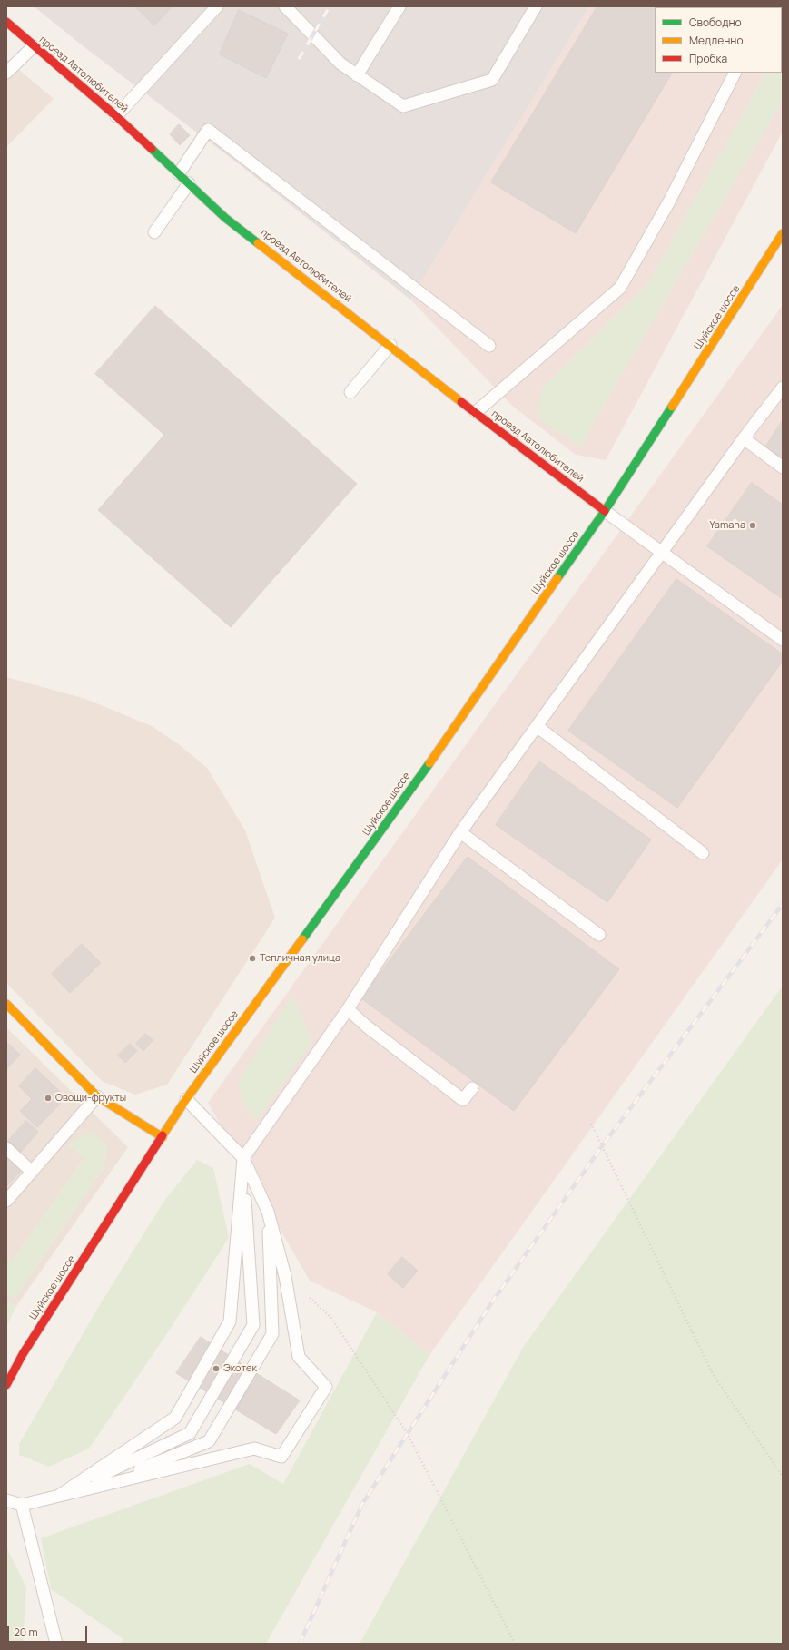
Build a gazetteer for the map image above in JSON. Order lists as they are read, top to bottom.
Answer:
{
  "streets": {
    "main road": ["проезд Автолюбителей", "Шуйское шоссе"]
  },
  "crossings": [
    ["проезд Автолюбителей", "Шуйское шоссе"]
  ],
  "places": [
    "Yamaha",
    "Тепличная улица",
    "Овощи-фрукты",
    "Экотек"
  ],
  "legend": ["Свободно", "Медленно", "Пробка"],
  "scale_bar": "20 m"
}
